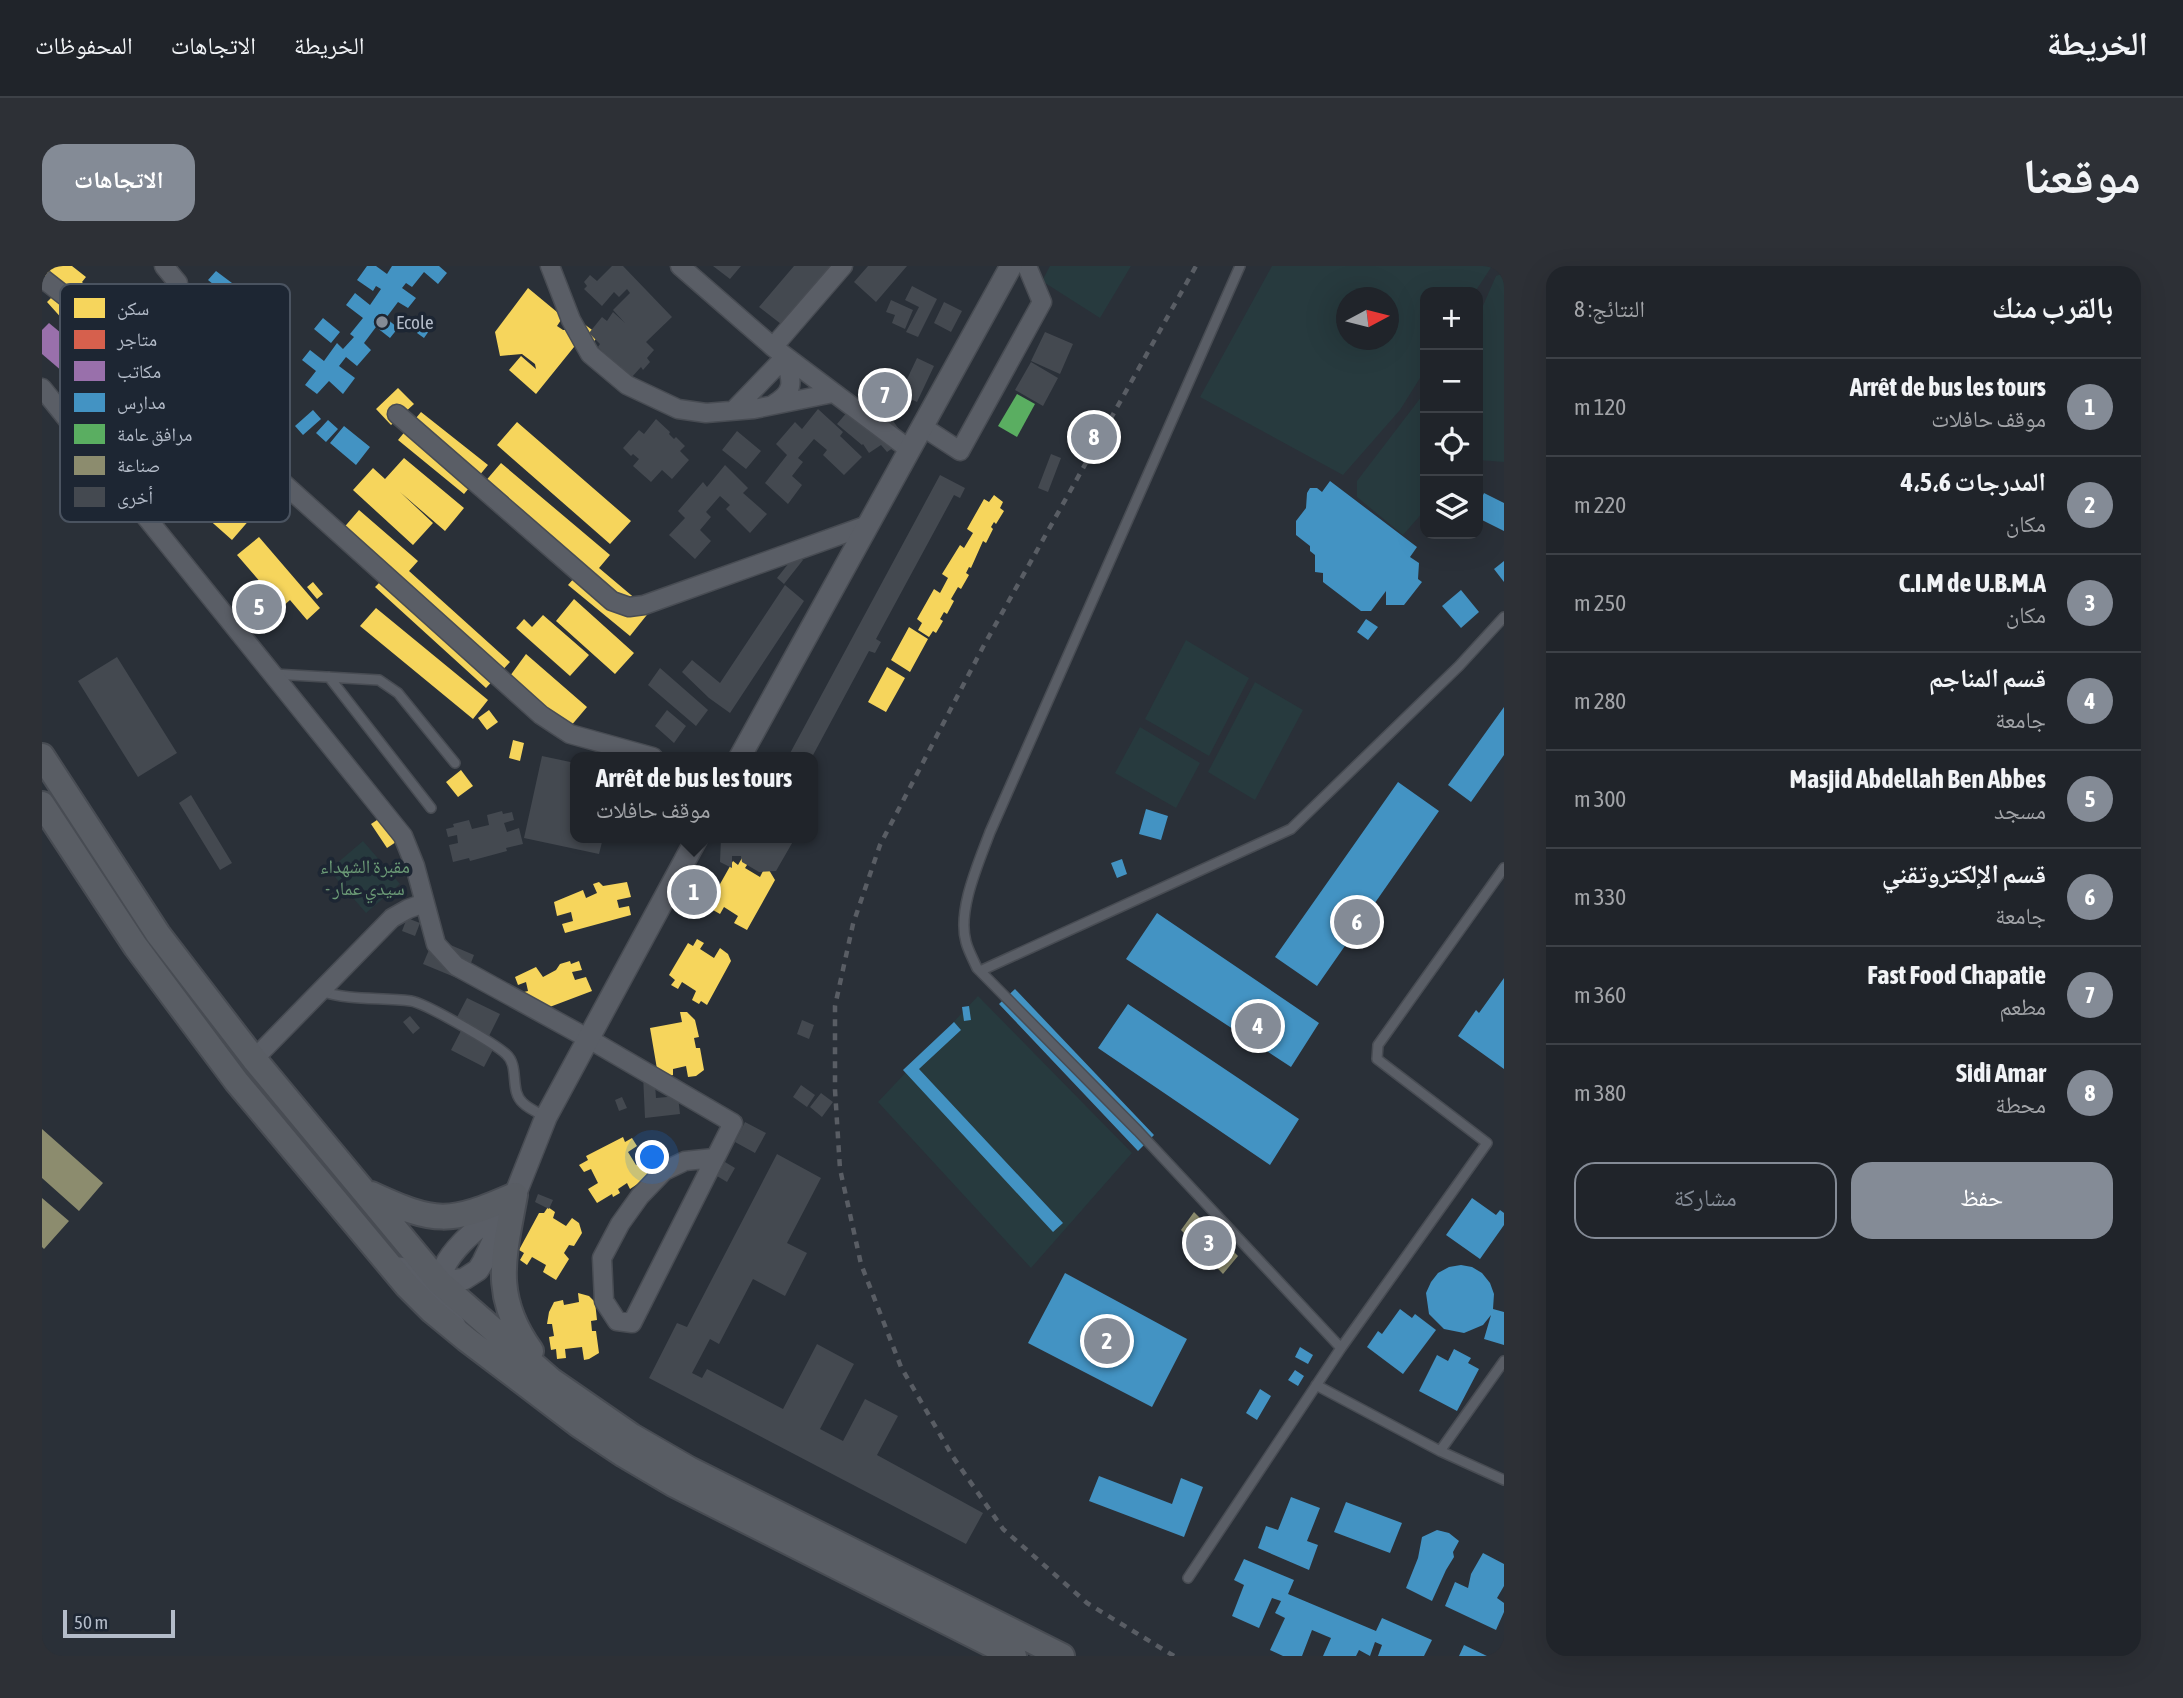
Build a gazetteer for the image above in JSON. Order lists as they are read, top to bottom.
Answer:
{
  "parks": ["مقبرة الشهداء - سيدي عمار"],
  "places": ["Ecole"],
  "legend": [
    "سكن",
    "متاجر",
    "مكاتب",
    "مدارس",
    "مرافق عامة",
    "صناعة",
    "أخرى"
  ],
  "scale_bar": "50 m",
  "north": "right",
  "page": {
    "header": "الخريطة",
    "nav": ["الخريطة", "الاتجاهات", "المحفوظات"],
    "title": "موقعنا",
    "buttons": [
      "الاتجاهات",
      ["حفظ", "مشاركة"]
    ],
    "heading": ["بالقرب منك", "النتائج: 8"],
    "map_buttons": ["+", "−"],
    "list": [
      {
        "mark": "1",
        "name": "Arrêt de bus les tours",
        "note": "موقف حافلات",
        "value": "120 m"
      },
      {
        "mark": "2",
        "name": "المدرجات 4،5،6",
        "note": "مكان",
        "value": "220 m"
      },
      {
        "mark": "3",
        "name": "C.I.M de U.B.M.A",
        "note": "مكان",
        "value": "250 m"
      },
      {
        "mark": "4",
        "name": "قسم المناجم",
        "note": "جامعة",
        "value": "280 m"
      },
      {
        "mark": "5",
        "name": "Masjid Abdellah Ben Abbes",
        "note": "مسجد",
        "value": "300 m"
      },
      {
        "mark": "6",
        "name": "قسم الإلكتروتقني",
        "note": "جامعة",
        "value": "330 m"
      },
      {
        "mark": "7",
        "name": "Fast Food Chapatie",
        "note": "مطعم",
        "value": "360 m"
      },
      {
        "mark": "8",
        "name": "Sidi Amar",
        "note": "محطة",
        "value": "380 m"
      }
    ],
    "pins": [
      "7",
      "8",
      "5",
      "1",
      "6",
      "4",
      "3",
      "2"
    ],
    "popup": ["Arrêt de bus les tours", "موقف حافلات"],
    "scale": "50 m"
  }
}
